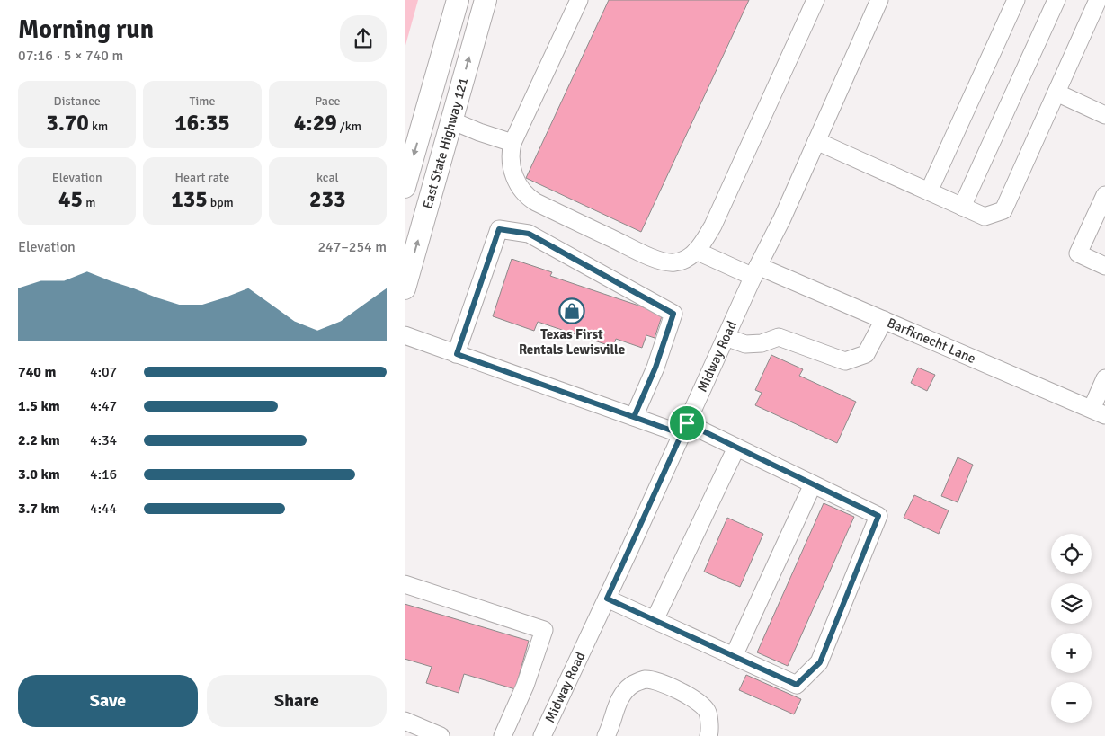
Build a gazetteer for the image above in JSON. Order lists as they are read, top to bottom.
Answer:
{
  "streets": {
    "main road": ["East State Highway 121"],
    "street": ["Barfknecht Lane", "Midway Road"]
  },
  "crossings": [
    ["Barfknecht Lane", "Midway Road"]
  ],
  "places": {
    "shop": ["Texas First Rentals Lewisville"]
  },
  "page": {
    "heading": ["Morning run", "07:16 · 5 × 740 m"],
    "stats": [
      ["Distance", "3.70 km"],
      ["Time", "16:35"],
      ["Pace", "4:29 /km"],
      ["Elevation", "45 m"],
      ["Heart rate", "135 bpm"],
      ["kcal", "233"]
    ],
    "chart": ["Elevation", "247–254 m"],
    "list": [
      {
        "name": "740 m",
        "note": "4:07"
      },
      {
        "name": "1.5 km",
        "note": "4:47"
      },
      {
        "name": "2.2 km",
        "note": "4:34"
      },
      {
        "name": "3.0 km",
        "note": "4:16"
      },
      {
        "name": "3.7 km",
        "note": "4:44"
      }
    ],
    "map_buttons": ["+", "−"],
    "buttons": ["Save", "Share"]
  }
}
